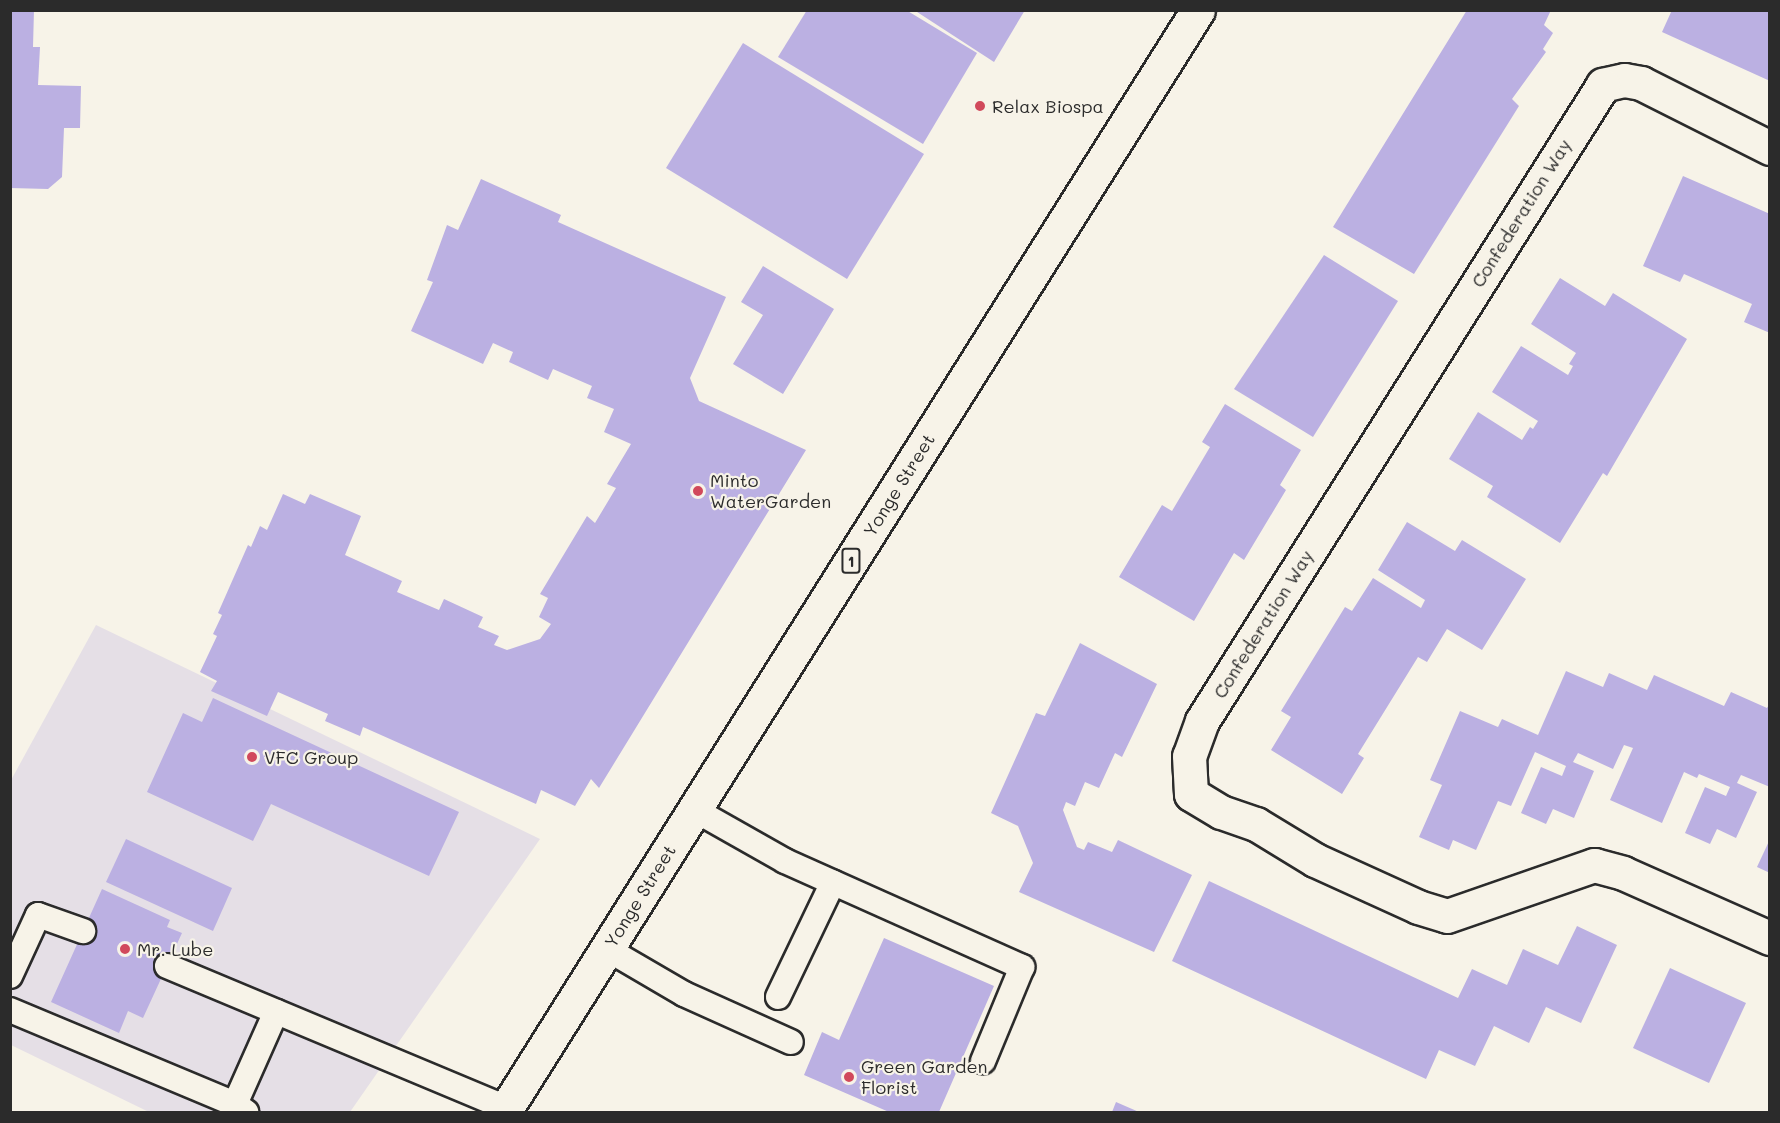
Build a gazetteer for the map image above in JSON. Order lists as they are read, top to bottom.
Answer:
{
  "streets": {
    "street": ["Confederation Way", "Yonge Street", "1"]
  },
  "places": [
    "Relax Biospa",
    "Minto WaterGarden",
    "VFC Group",
    "Mr. Lube",
    "Green Garden Florist"
  ]
}
